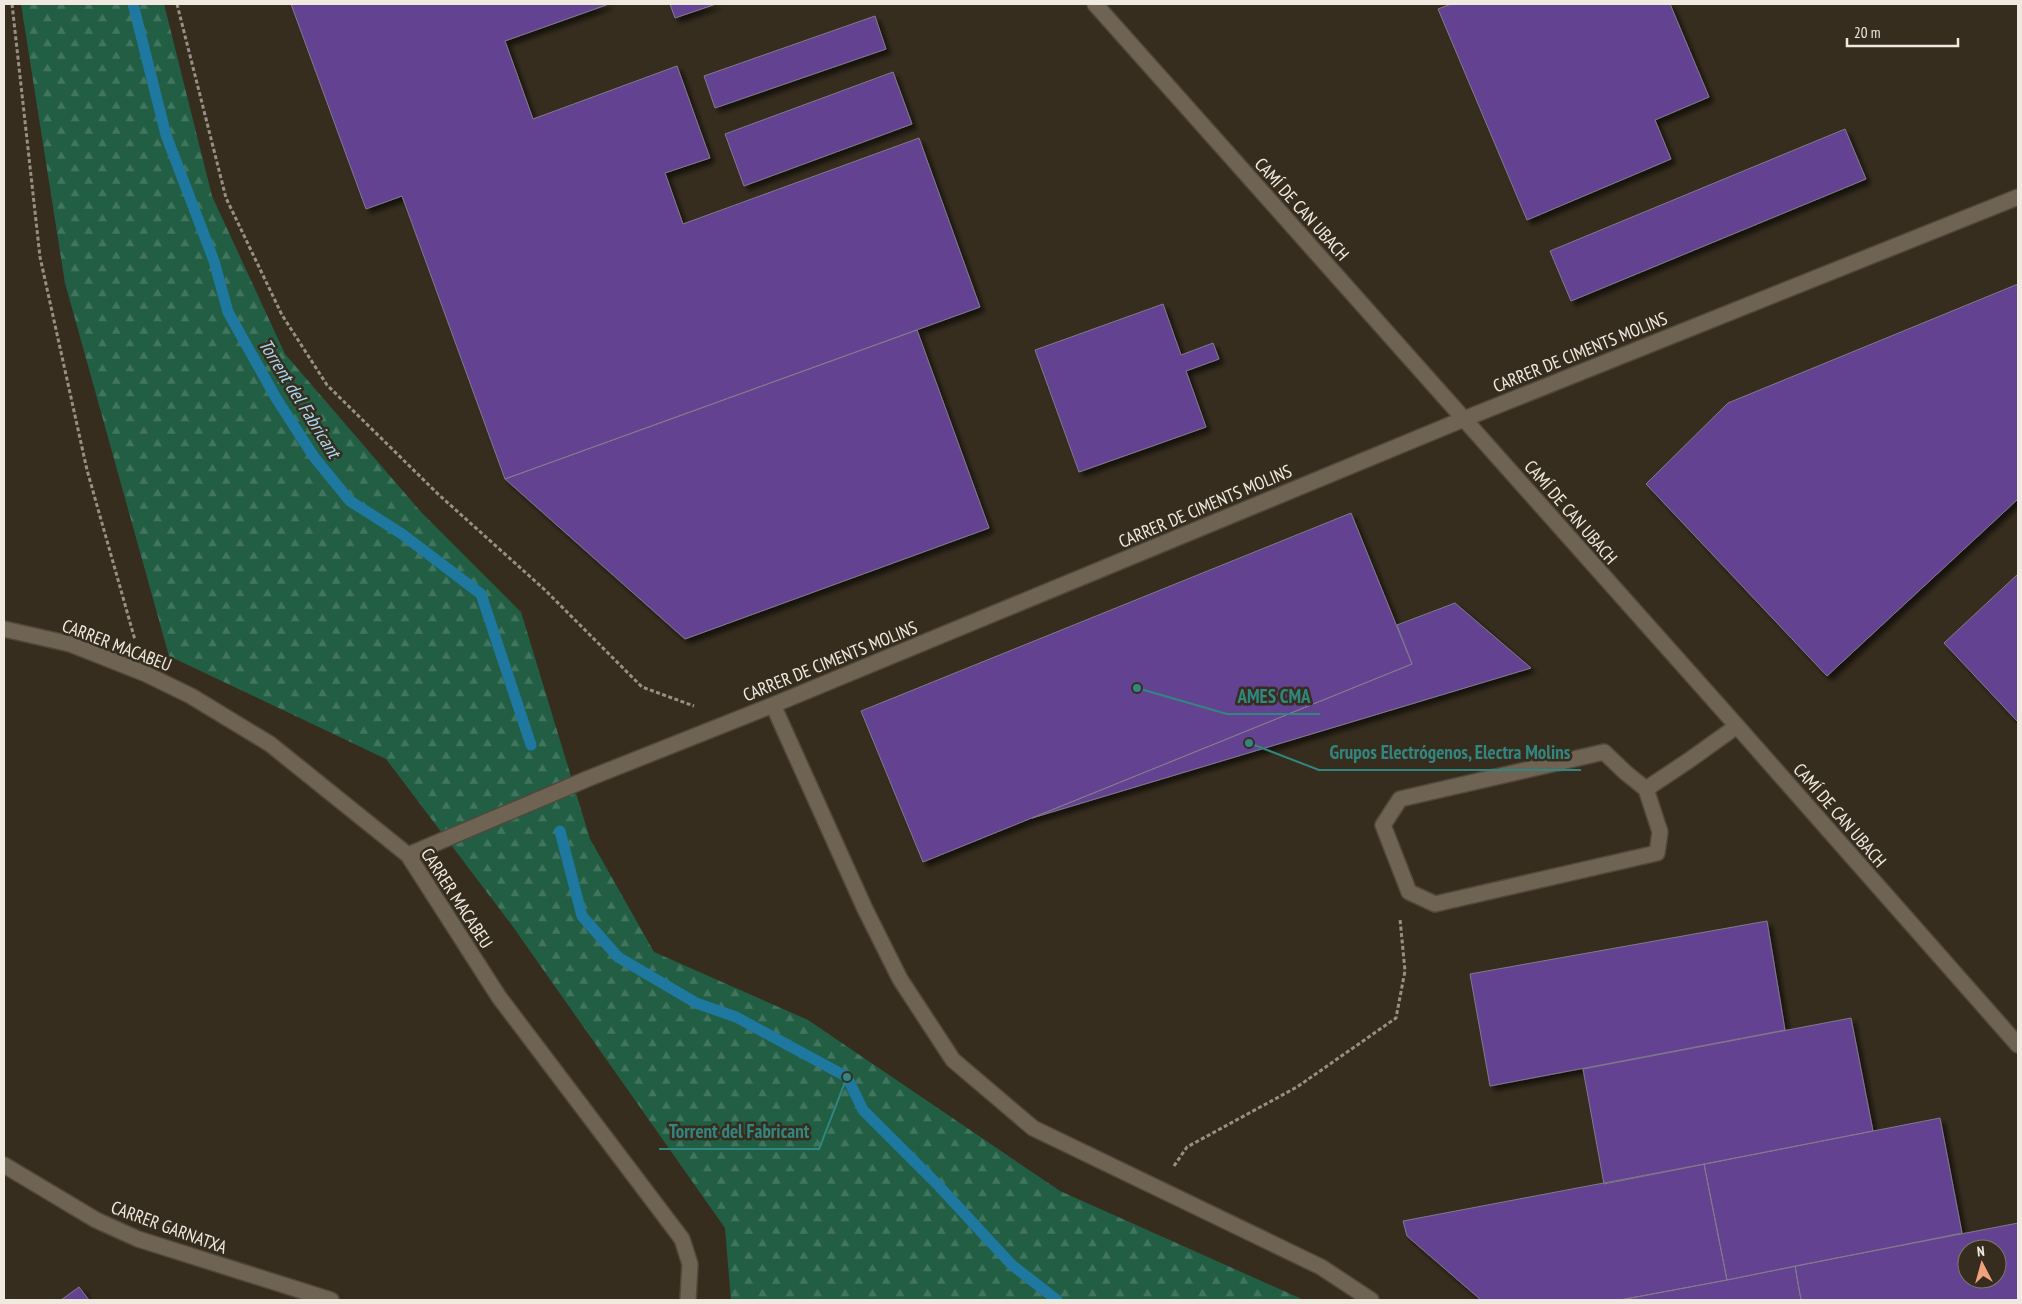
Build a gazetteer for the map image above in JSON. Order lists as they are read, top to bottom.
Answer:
{
  "streets": {
    "street": [
      "CAMÍ DE CAN UBACH",
      "CARRER DE CIMENTS MOLINS",
      "CARRER MACABEU",
      "CARRER GARNATXA"
    ]
  },
  "crossings": [
    ["CAMÍ DE CAN UBACH", "CARRER DE CIMENTS MOLINS"],
    ["CARRER DE CIMENTS MOLINS", "CARRER MACABEU"]
  ],
  "water": ["Torrent del Fabricant"],
  "places": ["AMES CMA", "Grupos Electrógenos, Electra Molins", "Torrent del Fabricant"],
  "scale_bar": "20 m",
  "north": "top"
}
